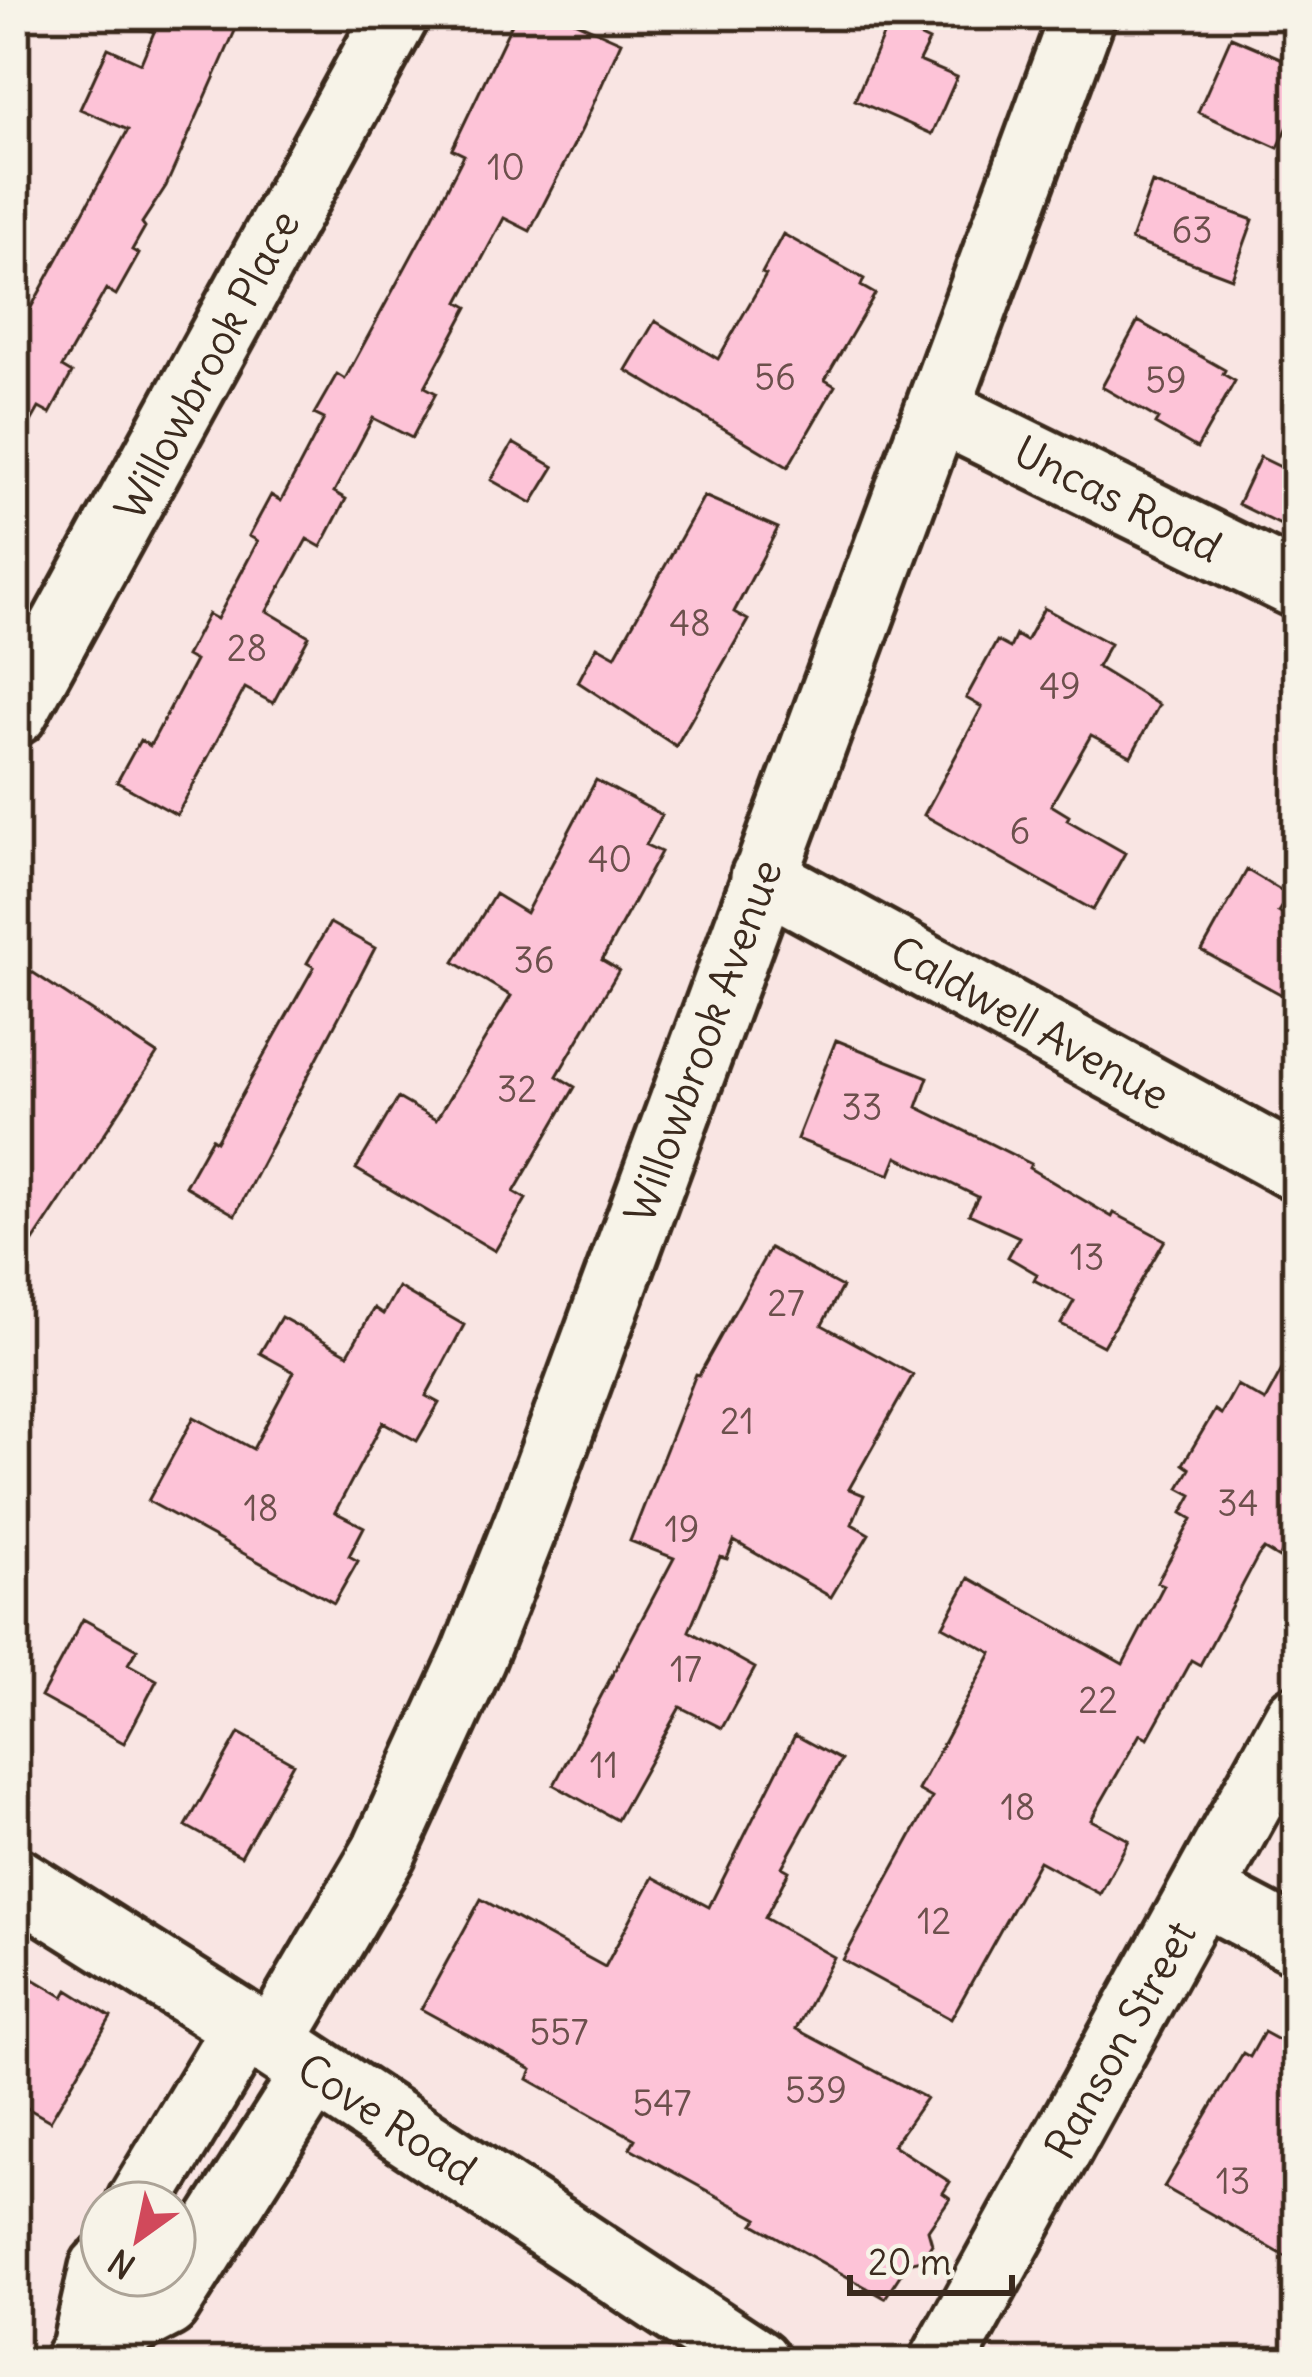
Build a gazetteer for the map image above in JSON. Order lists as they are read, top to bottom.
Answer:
{
  "streets": {
    "main road": ["Cove Road"],
    "street": [
      "Willowbrook Place",
      "Uncas Road",
      "Caldwell Avenue",
      "Willowbrook Avenue",
      "Ranson Street"
    ]
  },
  "crossings": [
    ["Uncas Road", "Willowbrook Avenue"],
    ["Caldwell Avenue", "Willowbrook Avenue"],
    ["Willowbrook Avenue", "Cove Road"]
  ],
  "house_numbers": [
    "10",
    "63",
    "56",
    "59",
    "48",
    "28",
    "49",
    "6",
    "40",
    "36",
    "32",
    "33",
    "13",
    "27",
    "21",
    "34",
    "18",
    "19",
    "17",
    "22",
    "11",
    "18",
    "12",
    "557",
    "539",
    "547",
    "13"
  ],
  "scale_bar": "20 m",
  "north": "bottom left"
}
